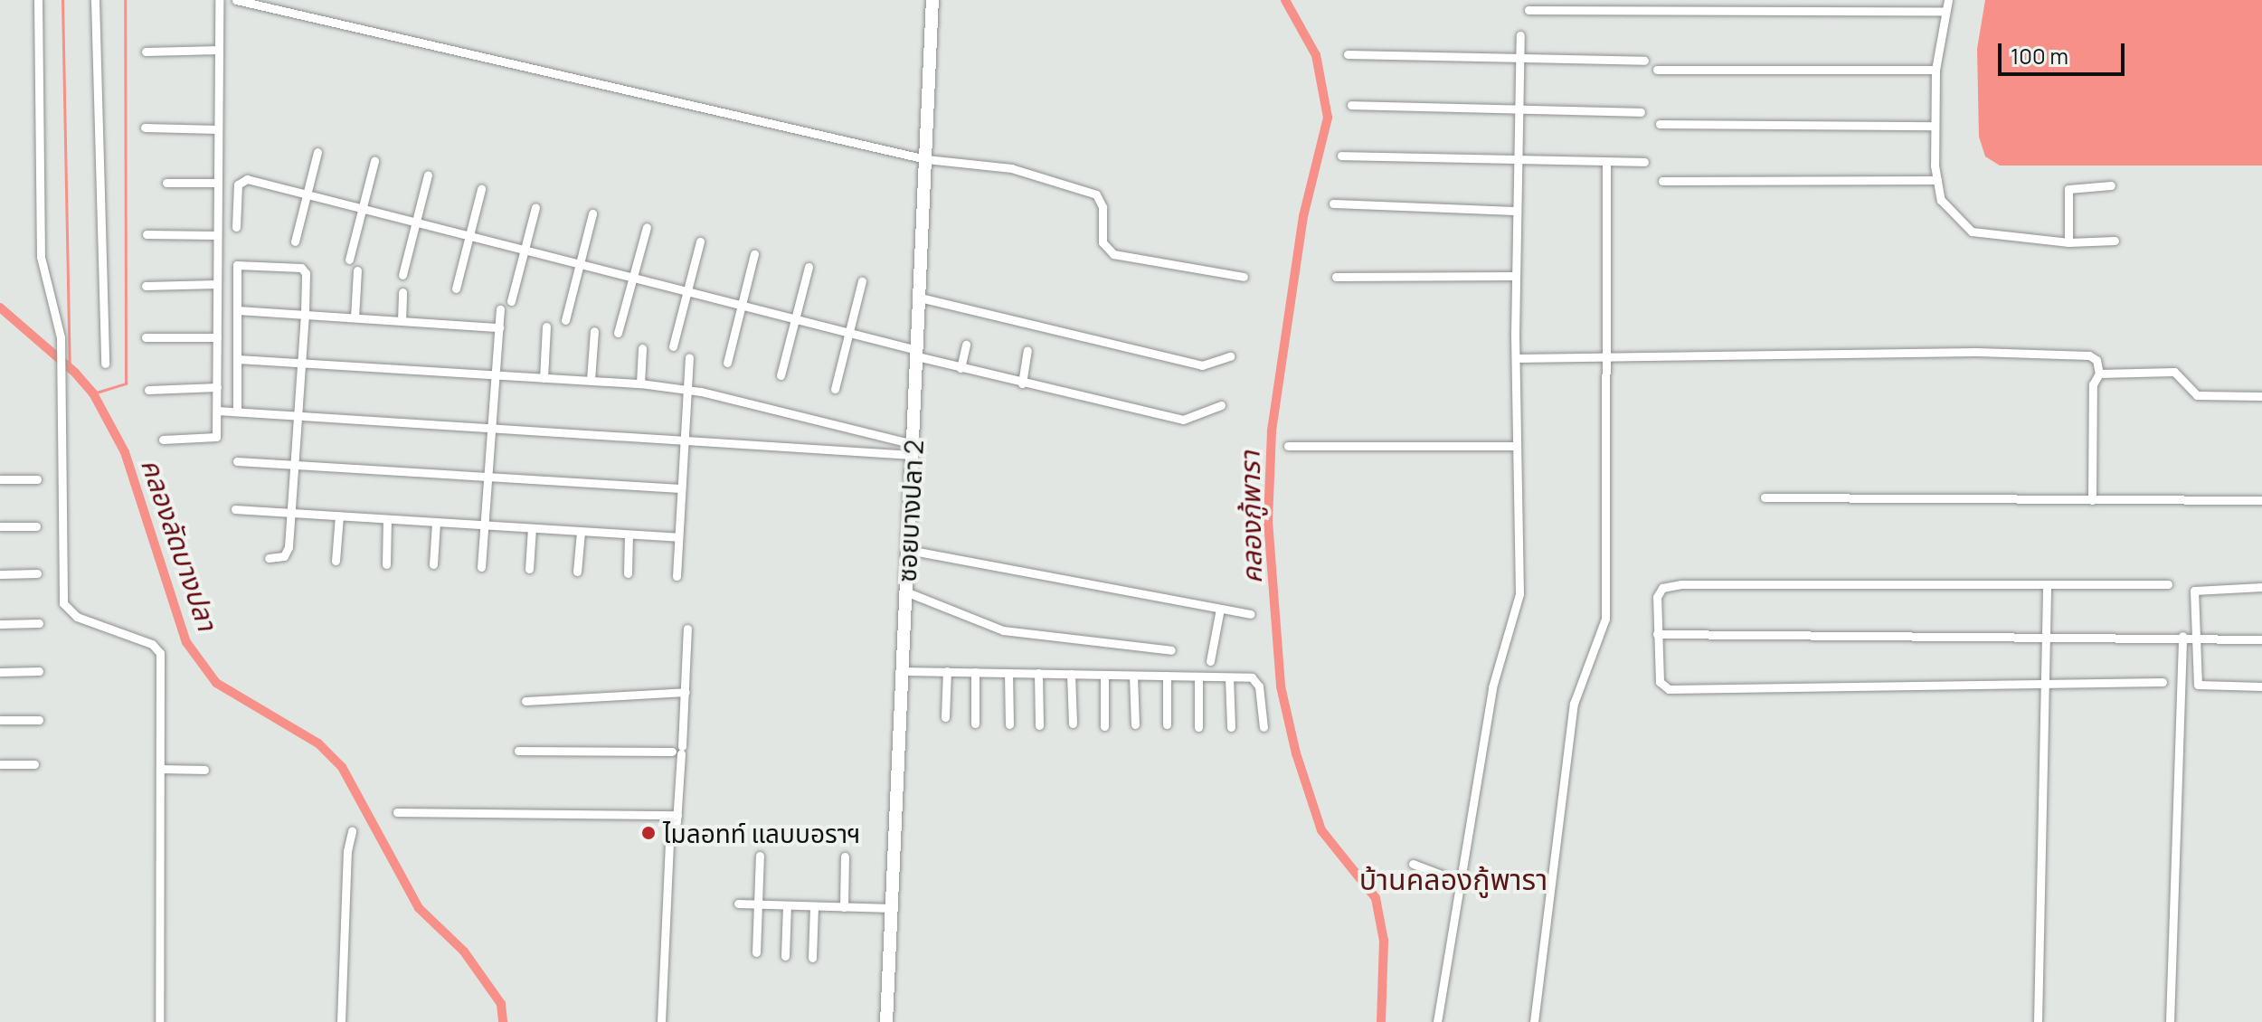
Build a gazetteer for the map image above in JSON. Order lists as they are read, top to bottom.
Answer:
{
  "streets": {
    "street": ["ซอยบางปลา 2"]
  },
  "districts": ["บ้านคลองกู้พารา"],
  "water": ["คลองกู้พารา", "คลองลัดบางปลา"],
  "places": ["ไมลอทท์ แลบบอราฯ"],
  "scale_bar": "100 m"
}
